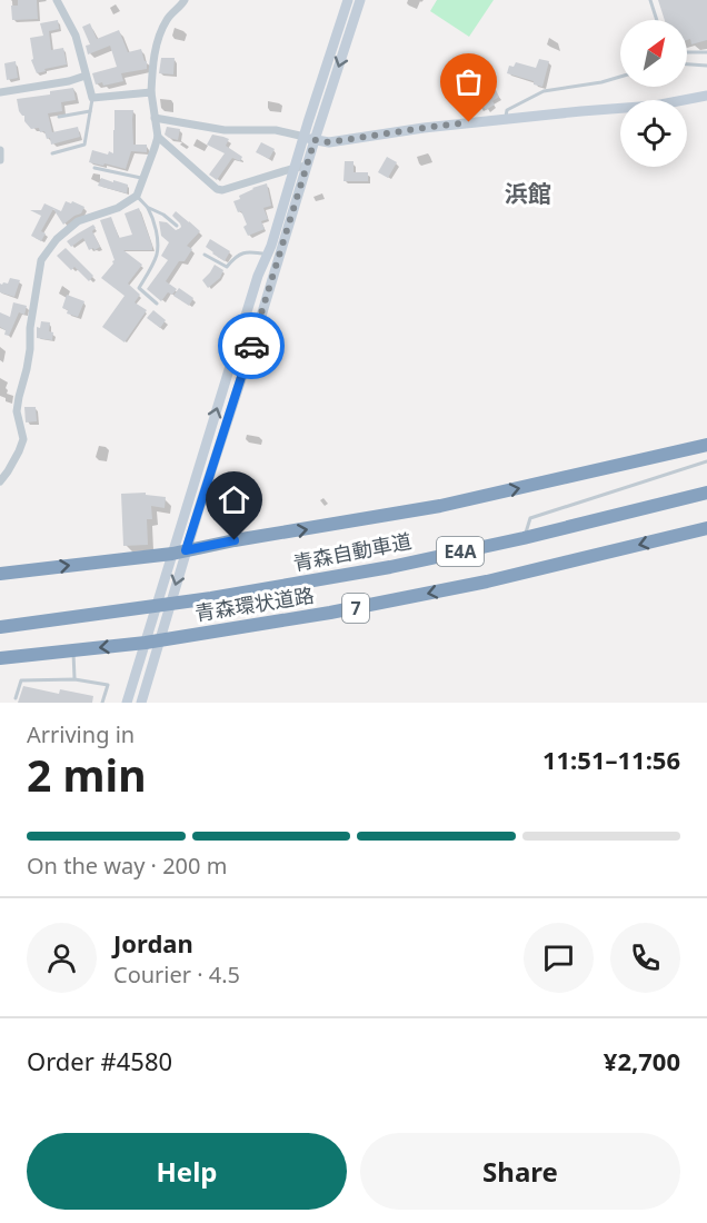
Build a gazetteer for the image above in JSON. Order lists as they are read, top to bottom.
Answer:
{
  "streets": {
    "highway": [
      "E4A",
      "青森自動車道",
      "青森環状道路",
      "7"
    ]
  },
  "districts": ["浜館"],
  "north": "top right",
  "page": {
    "heading": ["2 min", "Arriving in", "11:51–11:56"],
    "panel": [
      "Jordan",
      "Courier · 4.5",
      "Order #4580",
      "¥2,700"
    ],
    "bar": "On the way · 200 m",
    "buttons": ["Help", "Share"]
  }
}
